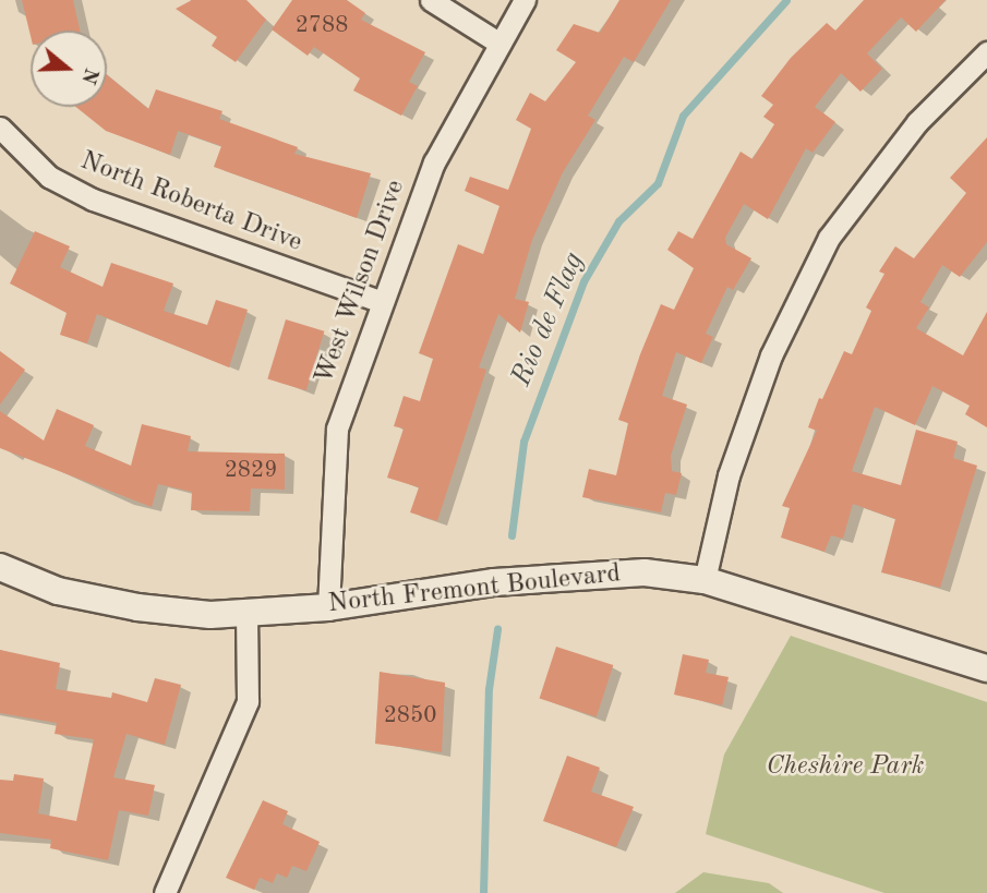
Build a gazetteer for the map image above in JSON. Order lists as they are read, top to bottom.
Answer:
{
  "streets": {
    "street": ["North Roberta Drive", "West Wilson Drive", "North Fremont Boulevard"]
  },
  "crossings": [
    ["North Roberta Drive", "West Wilson Drive"],
    ["West Wilson Drive", "North Fremont Boulevard"]
  ],
  "water": ["Rio de Flag"],
  "parks": ["Cheshire Park"],
  "house_numbers": ["2788", "2829", "2850"],
  "north": "right"
}
